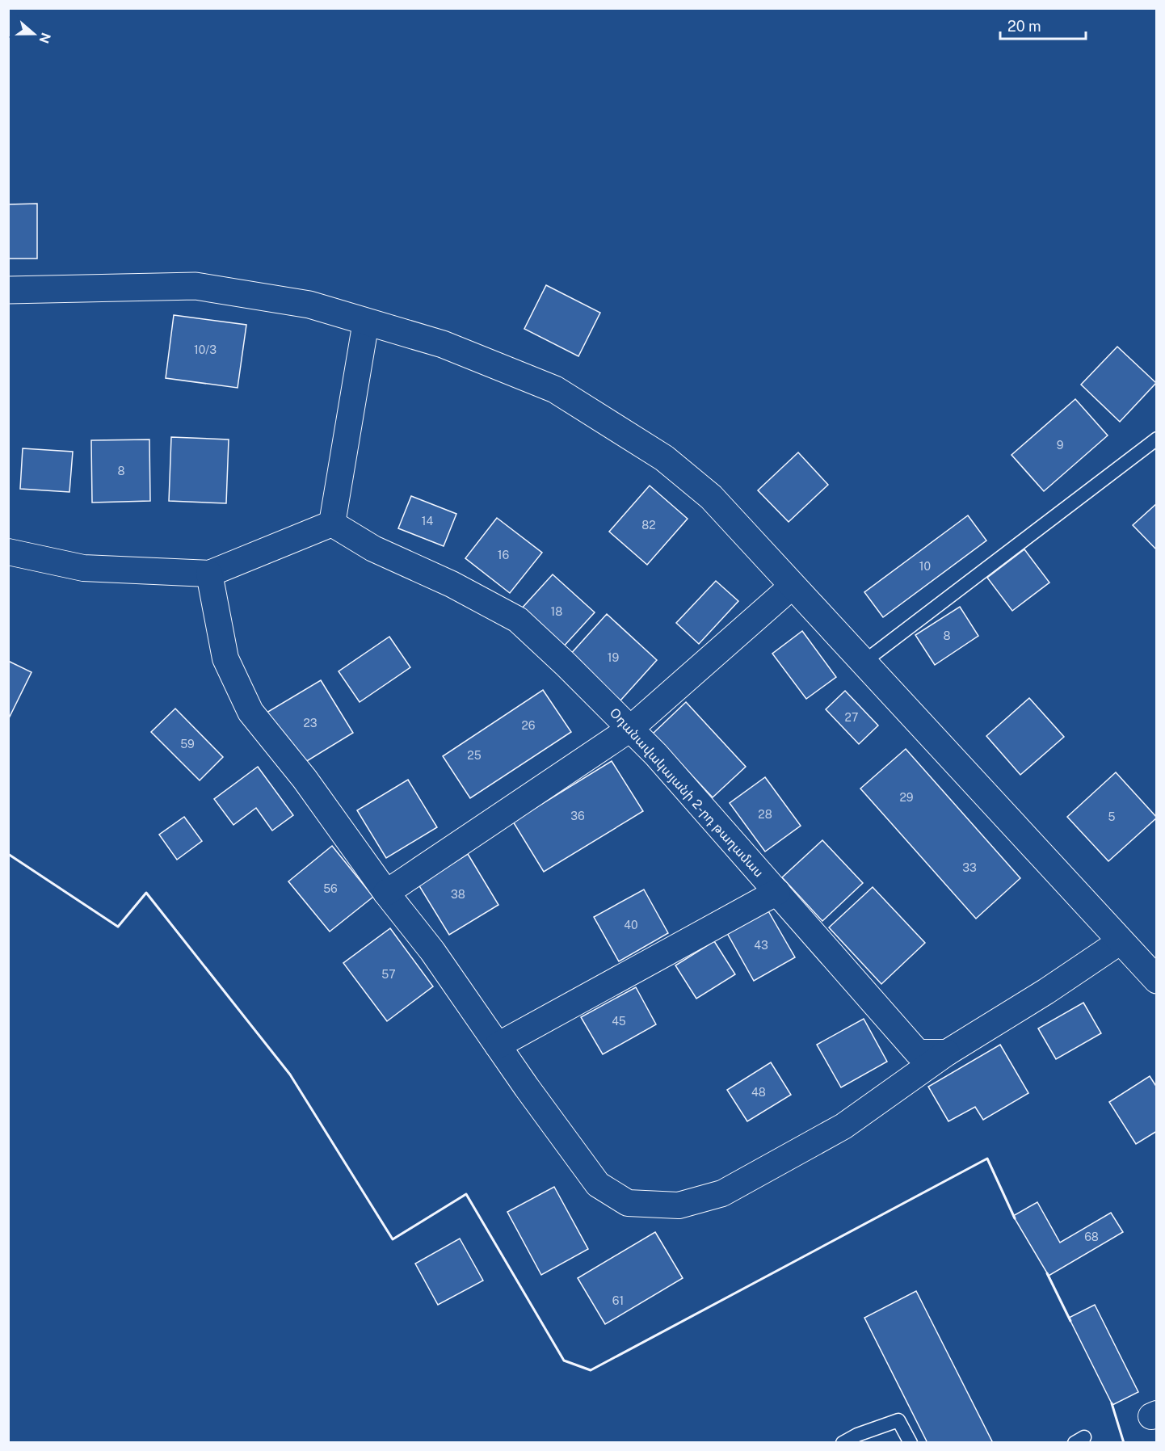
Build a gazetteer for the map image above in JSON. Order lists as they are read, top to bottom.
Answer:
{
  "streets": {
    "street": ["Օդանավակայանի 2-րդ թաղամաս"]
  },
  "house_numbers": [
    "10/3",
    "9",
    "8",
    "14",
    "82",
    "16",
    "10",
    "18",
    "8",
    "19",
    "27",
    "23",
    "26",
    "59",
    "25",
    "29",
    "28",
    "36",
    "5",
    "33",
    "56",
    "38",
    "40",
    "43",
    "57",
    "45",
    "48",
    "68",
    "61"
  ],
  "scale_bar": "20 m",
  "north": "right"
}
